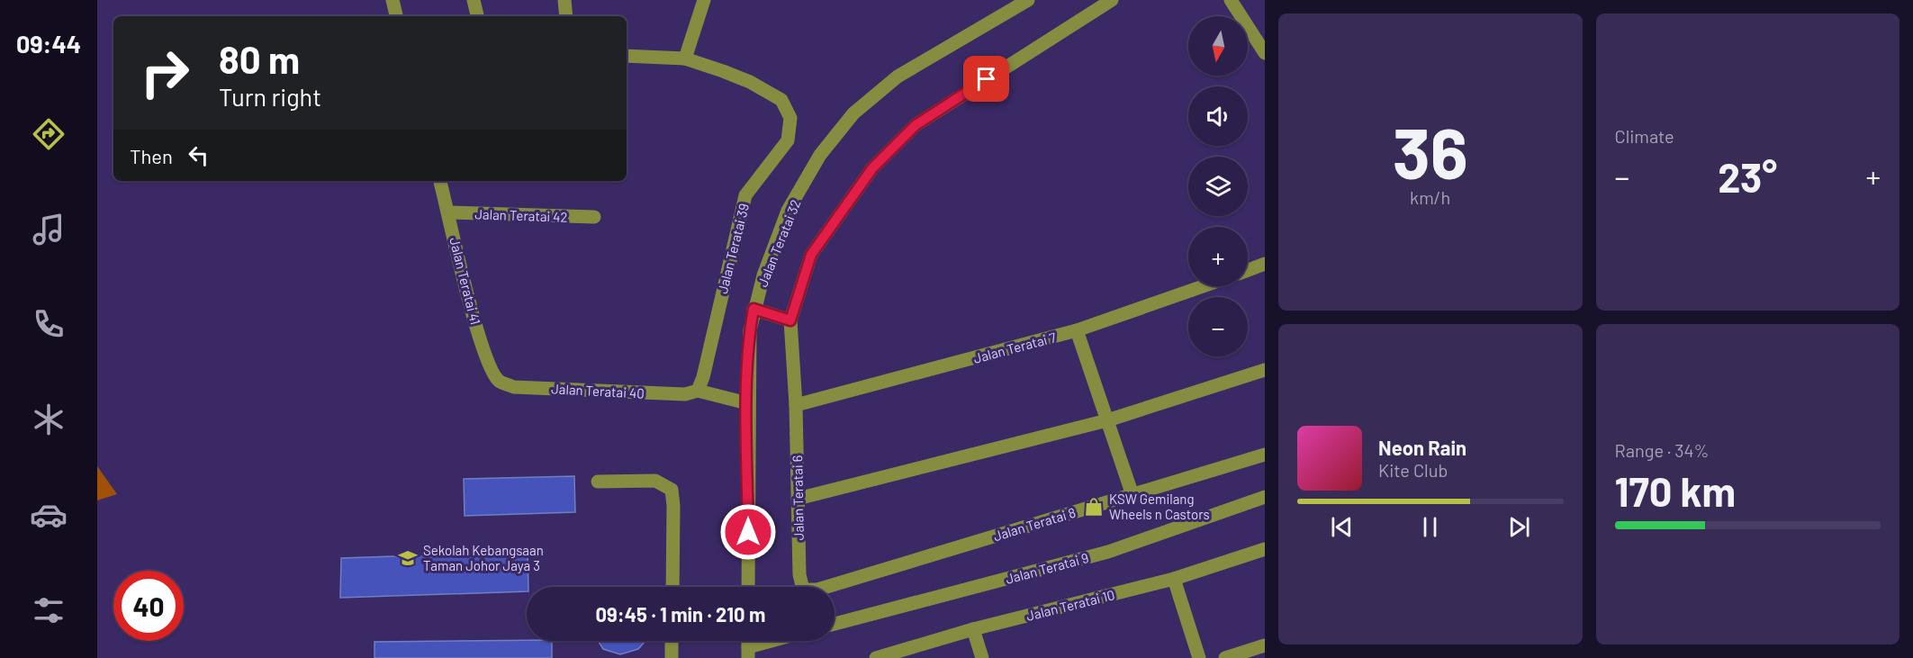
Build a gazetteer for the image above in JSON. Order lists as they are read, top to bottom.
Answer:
{
  "streets": {
    "street": [
      "Jalan Teratai 42",
      "Jalan Teratai 32",
      "Jalan Teratai 39",
      "Jalan Teratai 41",
      "Jalan Teratai 7",
      "Jalan Teratai 40",
      "Jalan Teratai 6",
      "Jalan Teratai 8",
      "Jalan Teratai 9",
      "Jalan Teratai 10"
    ]
  },
  "crossings": [
    ["Jalan Teratai 42", "Jalan Teratai 41"],
    ["Jalan Teratai 39", "Jalan Teratai 40"],
    ["Jalan Teratai 41", "Jalan Teratai 40"],
    ["Jalan Teratai 7", "Jalan Teratai 6"]
  ],
  "places": {
    "shop": ["KSW Gemilang Wheels n Castors"],
    "school or university": ["Sekolah Kebangsaan Taman Johor Jaya 3"]
  },
  "north": "bottom",
  "page": {
    "tabs": "09:44",
    "tile": [
      ["36", "km/h"],
      "Climate",
      ["Range · 34%", "170 km"]
    ],
    "map_buttons": ["+", "−"],
    "turn": ["80 m", "Turn right"],
    "then": "Then",
    "heat": ["−", "23°", "+"],
    "song": ["Neon Rain", "Kite Club"],
    "limit": "40",
    "trip": "09:45 · 1 min · 210 m"
  }
}
